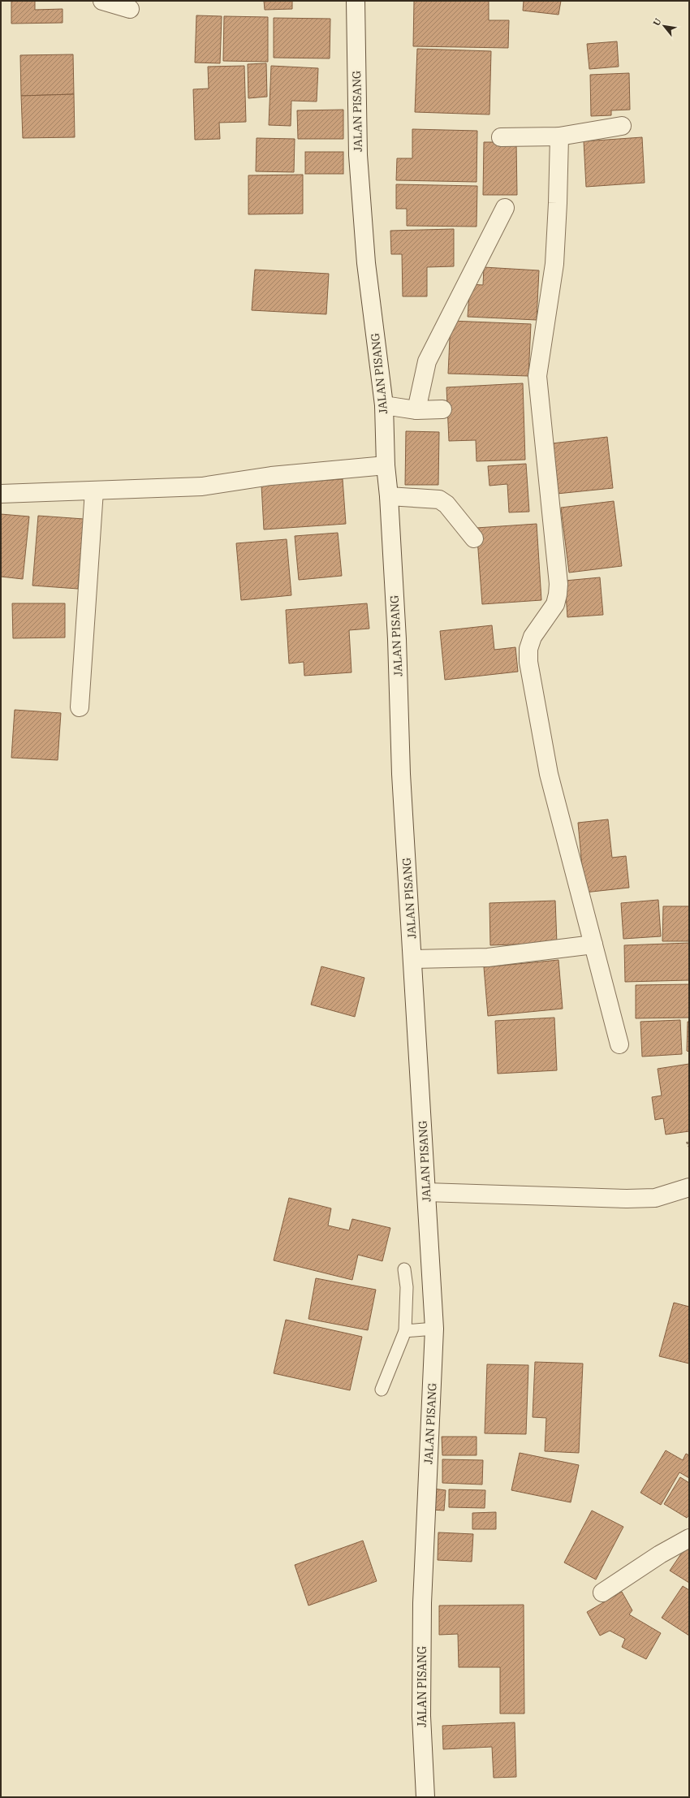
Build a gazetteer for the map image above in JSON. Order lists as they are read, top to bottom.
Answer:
{
  "streets": {
    "street": ["JALAN PISANG"]
  },
  "north": "top left"
}
